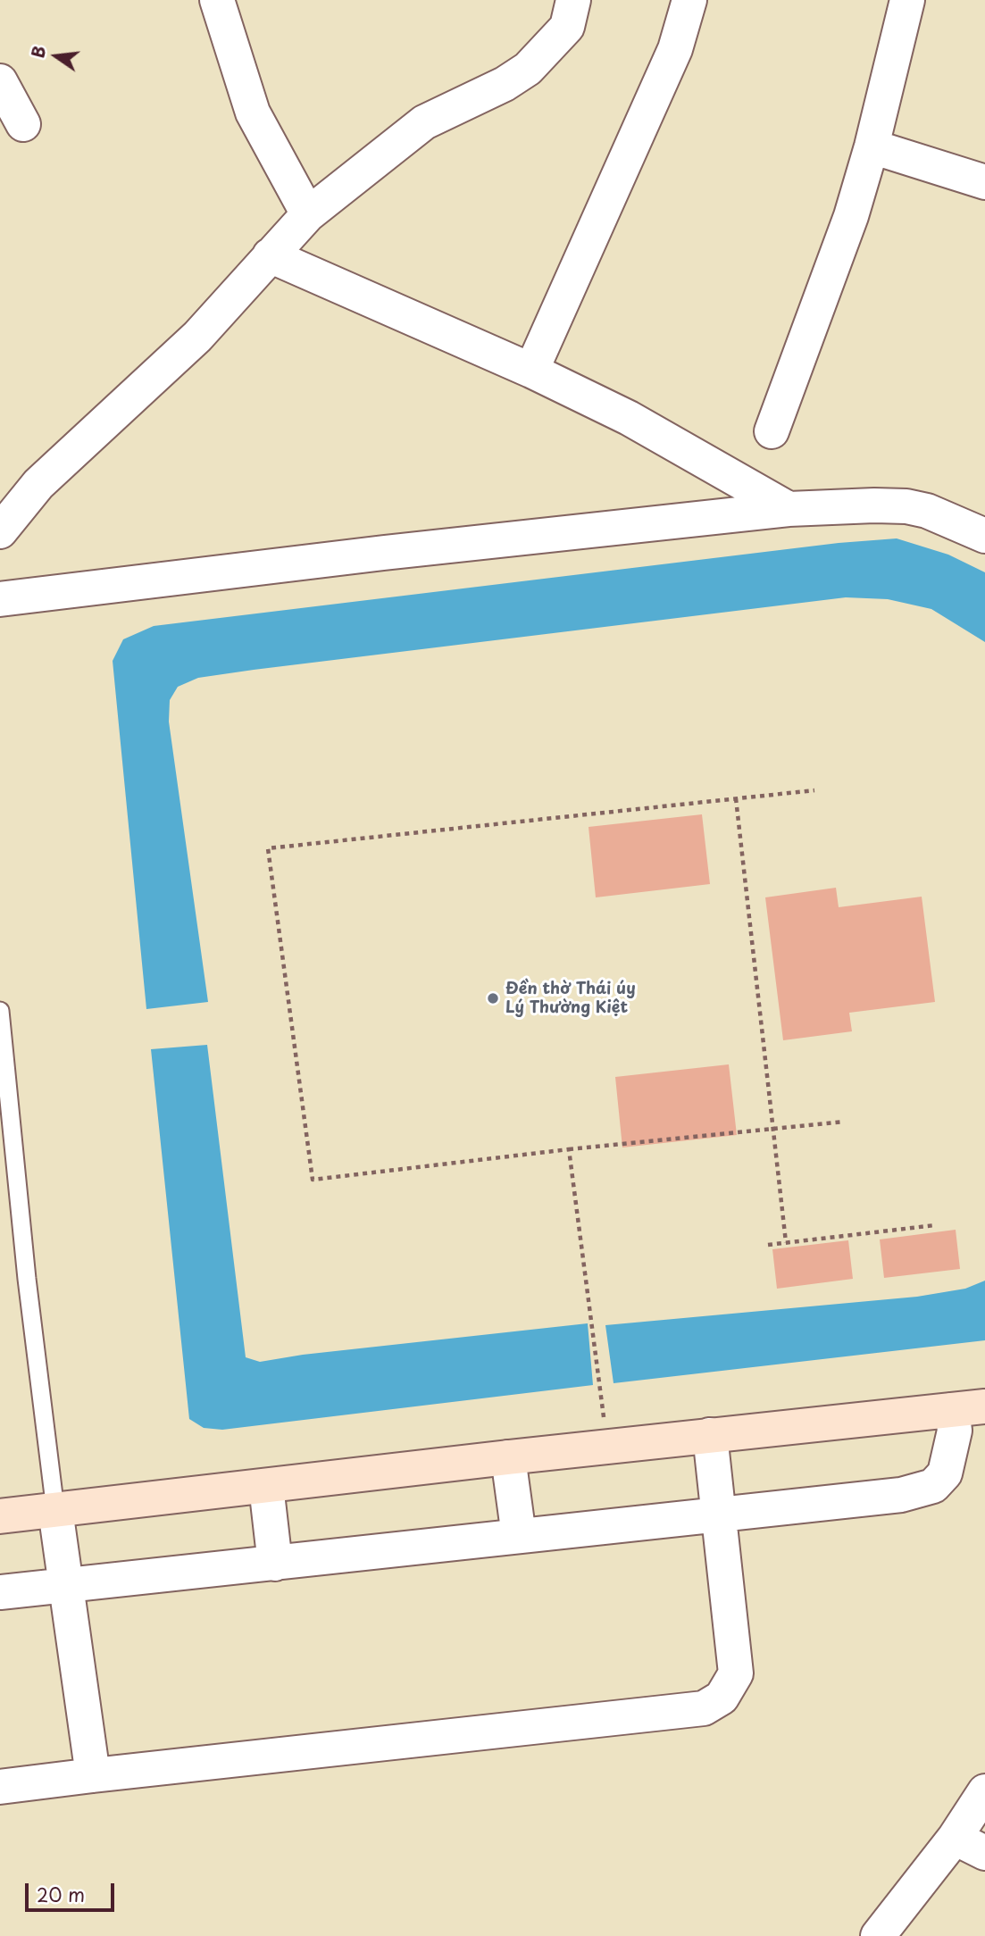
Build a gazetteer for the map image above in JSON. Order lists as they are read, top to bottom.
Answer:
{
  "places": ["Đền thờ Thái úy Lý Thường Kiệt"],
  "scale_bar": "20 m",
  "north": "left"
}
